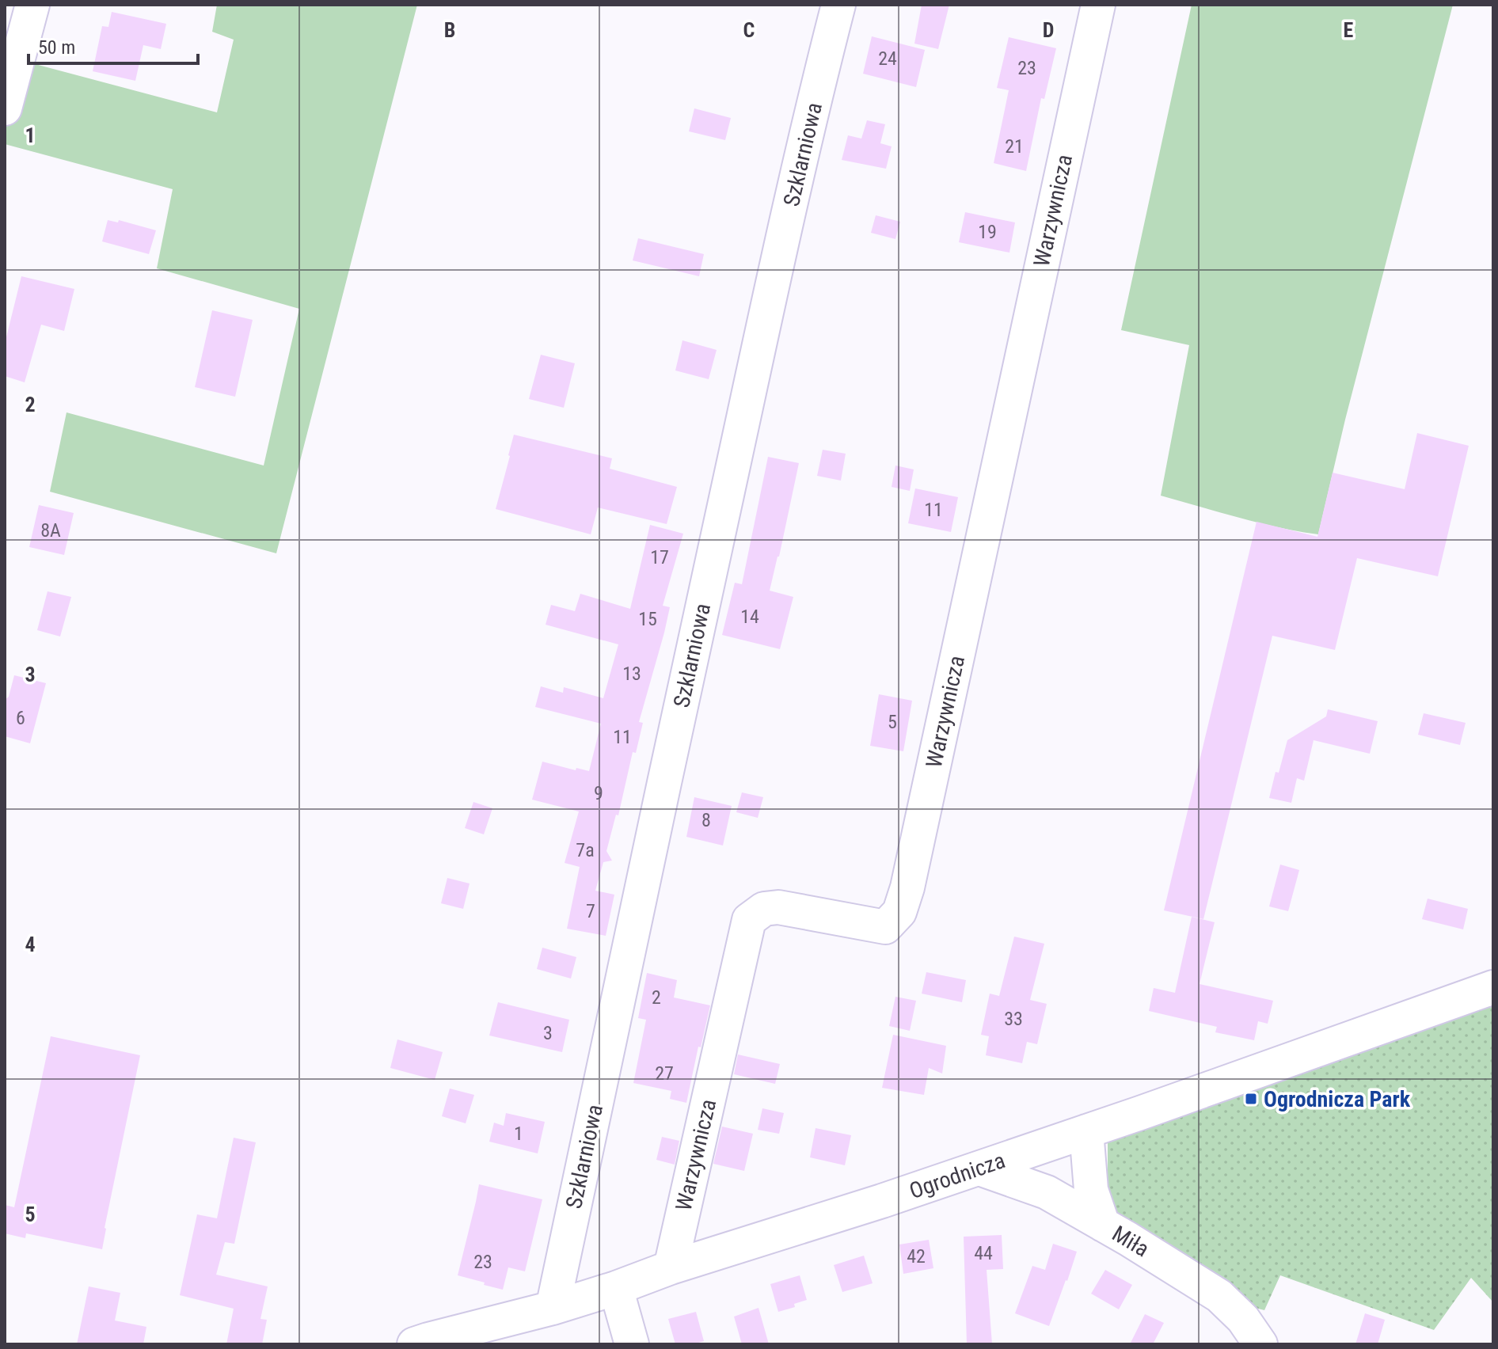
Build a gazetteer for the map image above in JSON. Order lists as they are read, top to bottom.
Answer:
{
  "streets": {
    "street": [
      "Szklarniowa",
      "Warzywnicza",
      "Ogrodnicza",
      "Miła"
    ]
  },
  "crossings": [
    ["Szklarniowa", "Ogrodnicza"],
    ["Warzywnicza", "Ogrodnicza"],
    ["Ogrodnicza", "Miła"]
  ],
  "places": {
    "transit": ["Ogrodnicza Park"]
  },
  "house_numbers": [
    "24",
    "23",
    "21",
    "19",
    "11",
    "8A",
    "17",
    "14",
    "15",
    "13",
    "6",
    "5",
    "11",
    "9",
    "8",
    "7a",
    "7",
    "2",
    "33",
    "3",
    "27",
    "1",
    "44",
    "42",
    "23"
  ],
  "scale_bar": "50 m",
  "grid": {
    "columns": [
      "B",
      "C",
      "D",
      "E"
    ],
    "rows": [
      "1",
      "2",
      "3",
      "4",
      "5"
    ]
  }
}
